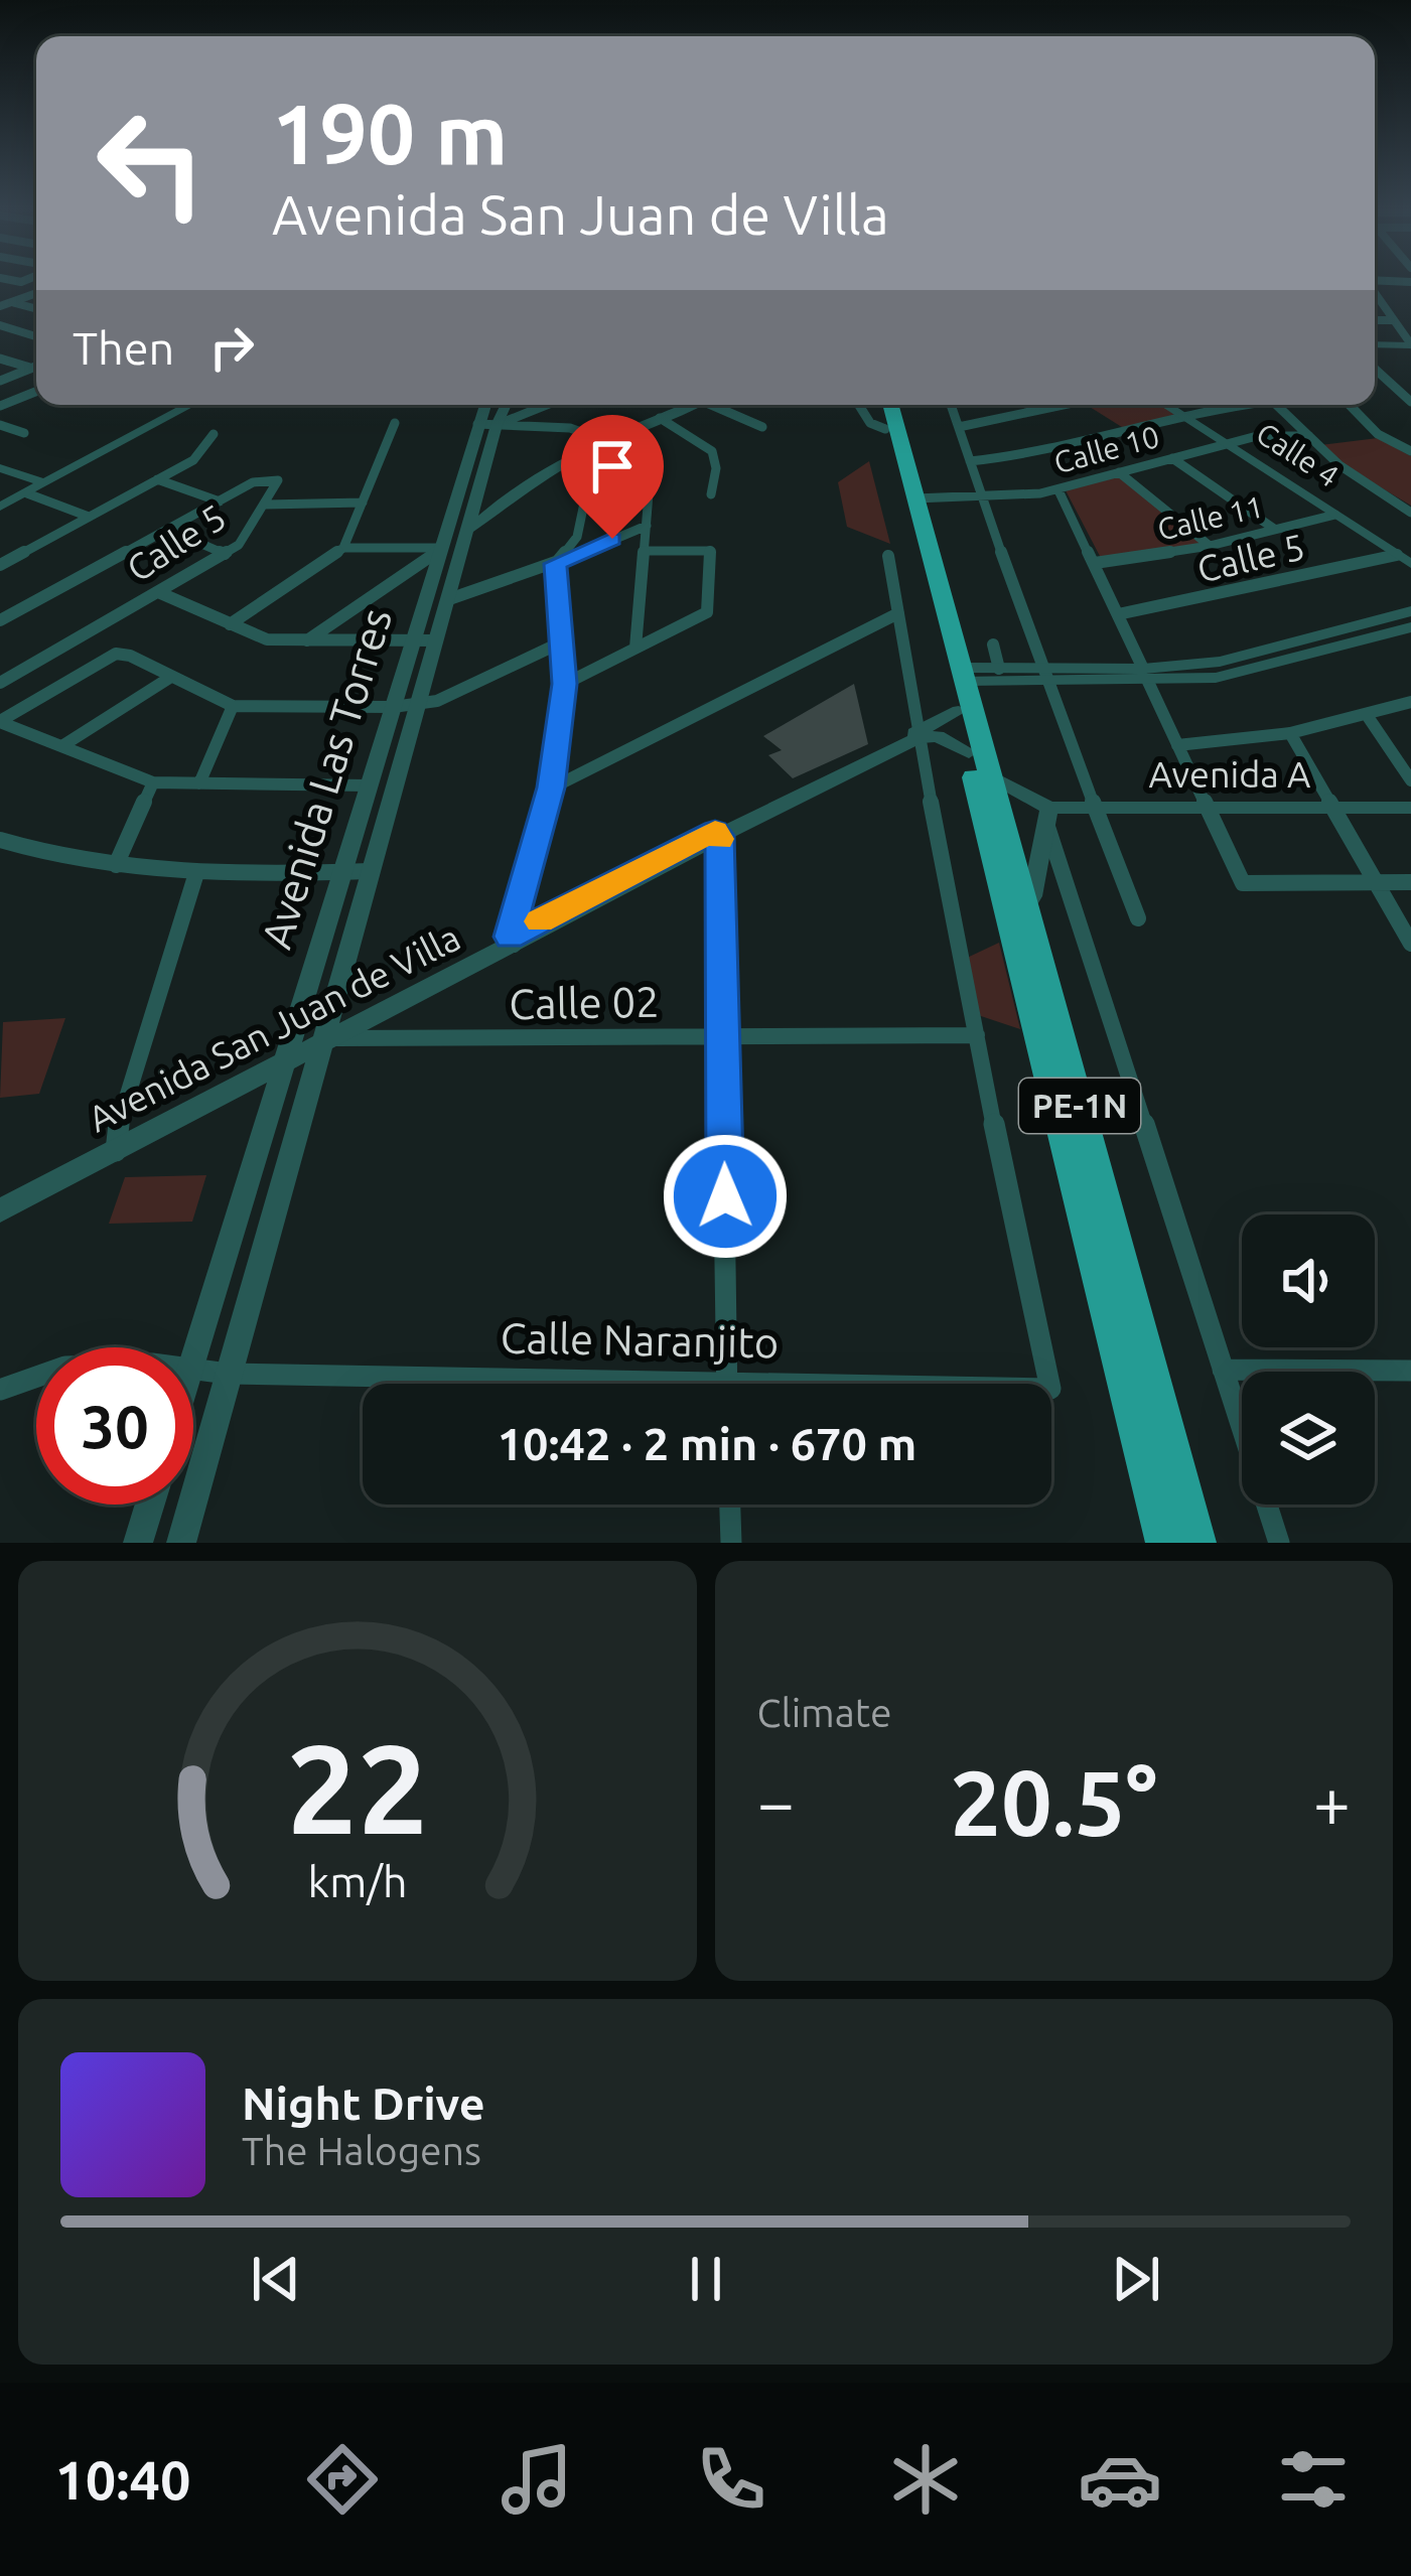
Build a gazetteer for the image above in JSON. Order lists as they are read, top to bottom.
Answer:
{
  "streets": {
    "highway": ["PE-1N"],
    "street": [
      "Calle 10",
      "Calle 4",
      "Calle 11",
      "Calle 5",
      "Avenida A",
      "Avenida Las Torres",
      "Calle 02",
      "Avenida San Juan de Villa",
      "Calle Naranjito"
    ]
  },
  "crossings": [
    ["Calle 10", "Calle 4"],
    ["Calle 10", "Calle 5"],
    ["Calle 10", "PE-1N"],
    ["Calle 4", "Calle 11"],
    ["Calle 4", "Calle 5"],
    ["Calle 11", "Calle 5"],
    ["Avenida A", "PE-1N"],
    ["Avenida Las Torres", "Calle 02"],
    ["Avenida Las Torres", "Avenida San Juan de Villa"],
    ["Avenida Las Torres", "Calle Naranjito"],
    ["Calle 02", "Avenida San Juan de Villa"],
    ["Calle 02", "Calle Naranjito"],
    ["Avenida San Juan de Villa", "PE-1N"]
  ],
  "page": {
    "turn": ["190 m", "Avenida San Juan de Villa"],
    "then": "Then",
    "limit": "30",
    "trip": "10:42 · 2 min · 670 m",
    "tile": "Climate",
    "heat": ["−", "20.5°", "+"],
    "song": ["Night Drive", "The Halogens"],
    "tabs": "10:40",
    "gauge": ["22", "km/h"]
  }
}
